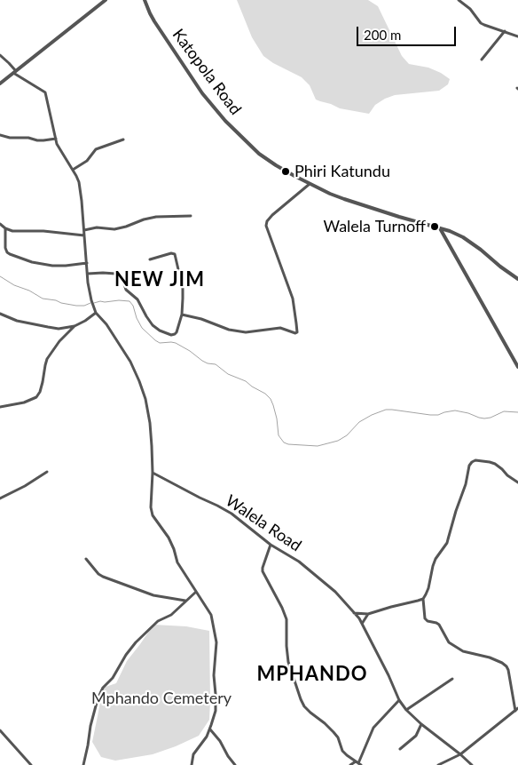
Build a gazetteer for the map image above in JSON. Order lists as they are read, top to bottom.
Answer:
{
  "streets": {
    "street": ["Katopola Road", "Walela Road"]
  },
  "districts": ["NEW JIM", "MPHANDO"],
  "parks": ["Mphando Cemetery"],
  "places": ["Phiri Katundu", "Walela Turnoff"],
  "scale_bar": "200 m"
}
